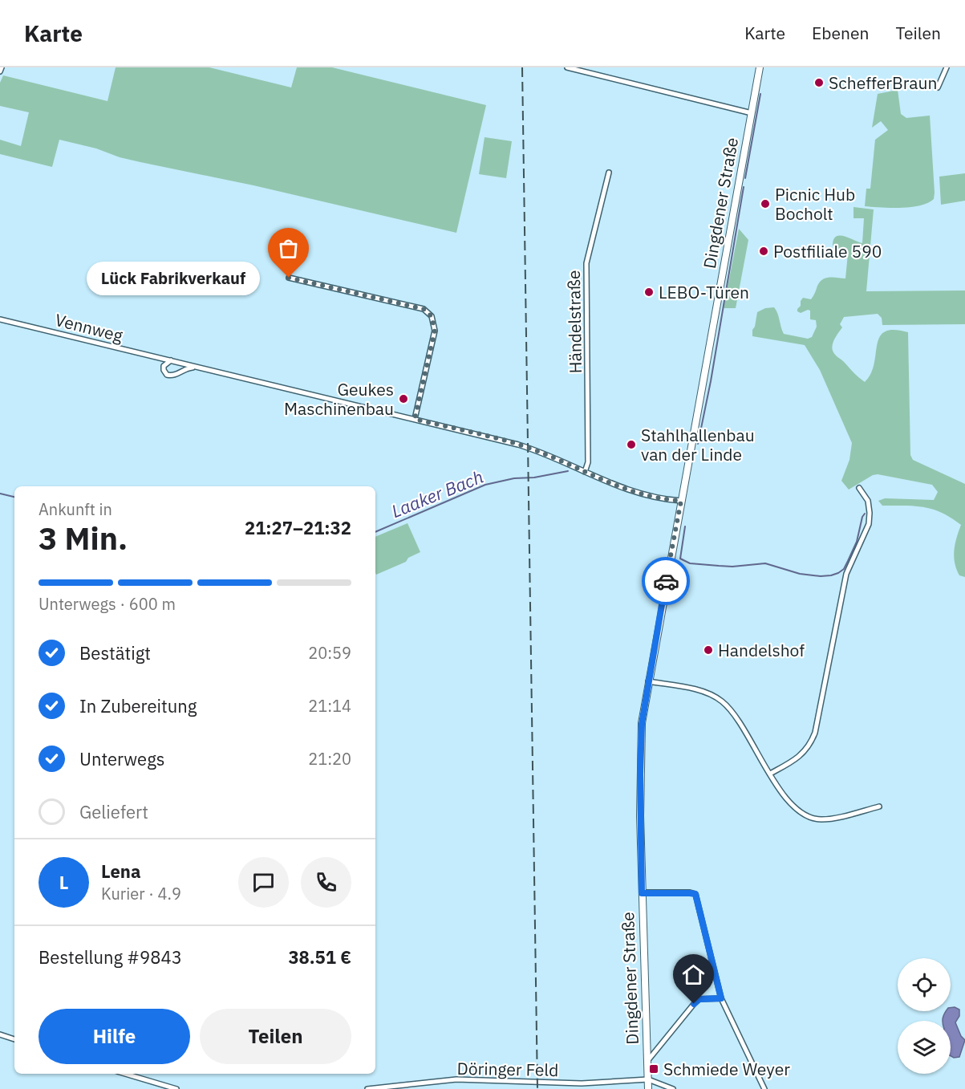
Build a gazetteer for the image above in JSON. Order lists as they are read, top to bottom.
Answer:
{
  "streets": {
    "main road": ["Dingdener Straße"],
    "street": ["Händelstraße", "Vennweg", "Döringer Feld"]
  },
  "crossings": [
    ["Dingdener Straße", "Vennweg"],
    ["Dingdener Straße", "Döringer Feld"],
    ["Händelstraße", "Vennweg"]
  ],
  "water": ["Laaker Bach"],
  "places": {
    "other": [
      "SchefferBraun",
      "Picnic Hub Bocholt",
      "Postfiliale 590",
      "Lück Fabrikverkauf",
      "LEBO-Türen",
      "Geukes Maschinenbau",
      "Stahlhallenbau van der Linde",
      "Handelshof"
    ],
    "transit": ["Schmiede Weyer"]
  },
  "page": {
    "header": "Karte",
    "nav": ["Karte", "Ebenen", "Teilen"],
    "bubble": "Lück Fabrikverkauf",
    "heading": ["3 Min.", "Ankunft in", "21:27–21:32"],
    "panel": [
      "Lena",
      "Kurier · 4.9",
      "Bestellung #9843",
      "38.51 €"
    ],
    "bar": "Unterwegs · 600 m",
    "list": [
      ["Bestätigt", "20:59"],
      ["In Zubereitung", "21:14"],
      ["Unterwegs", "21:20"],
      "Geliefert"
    ],
    "round": "L",
    "buttons": ["Hilfe", "Teilen"]
  }
}
